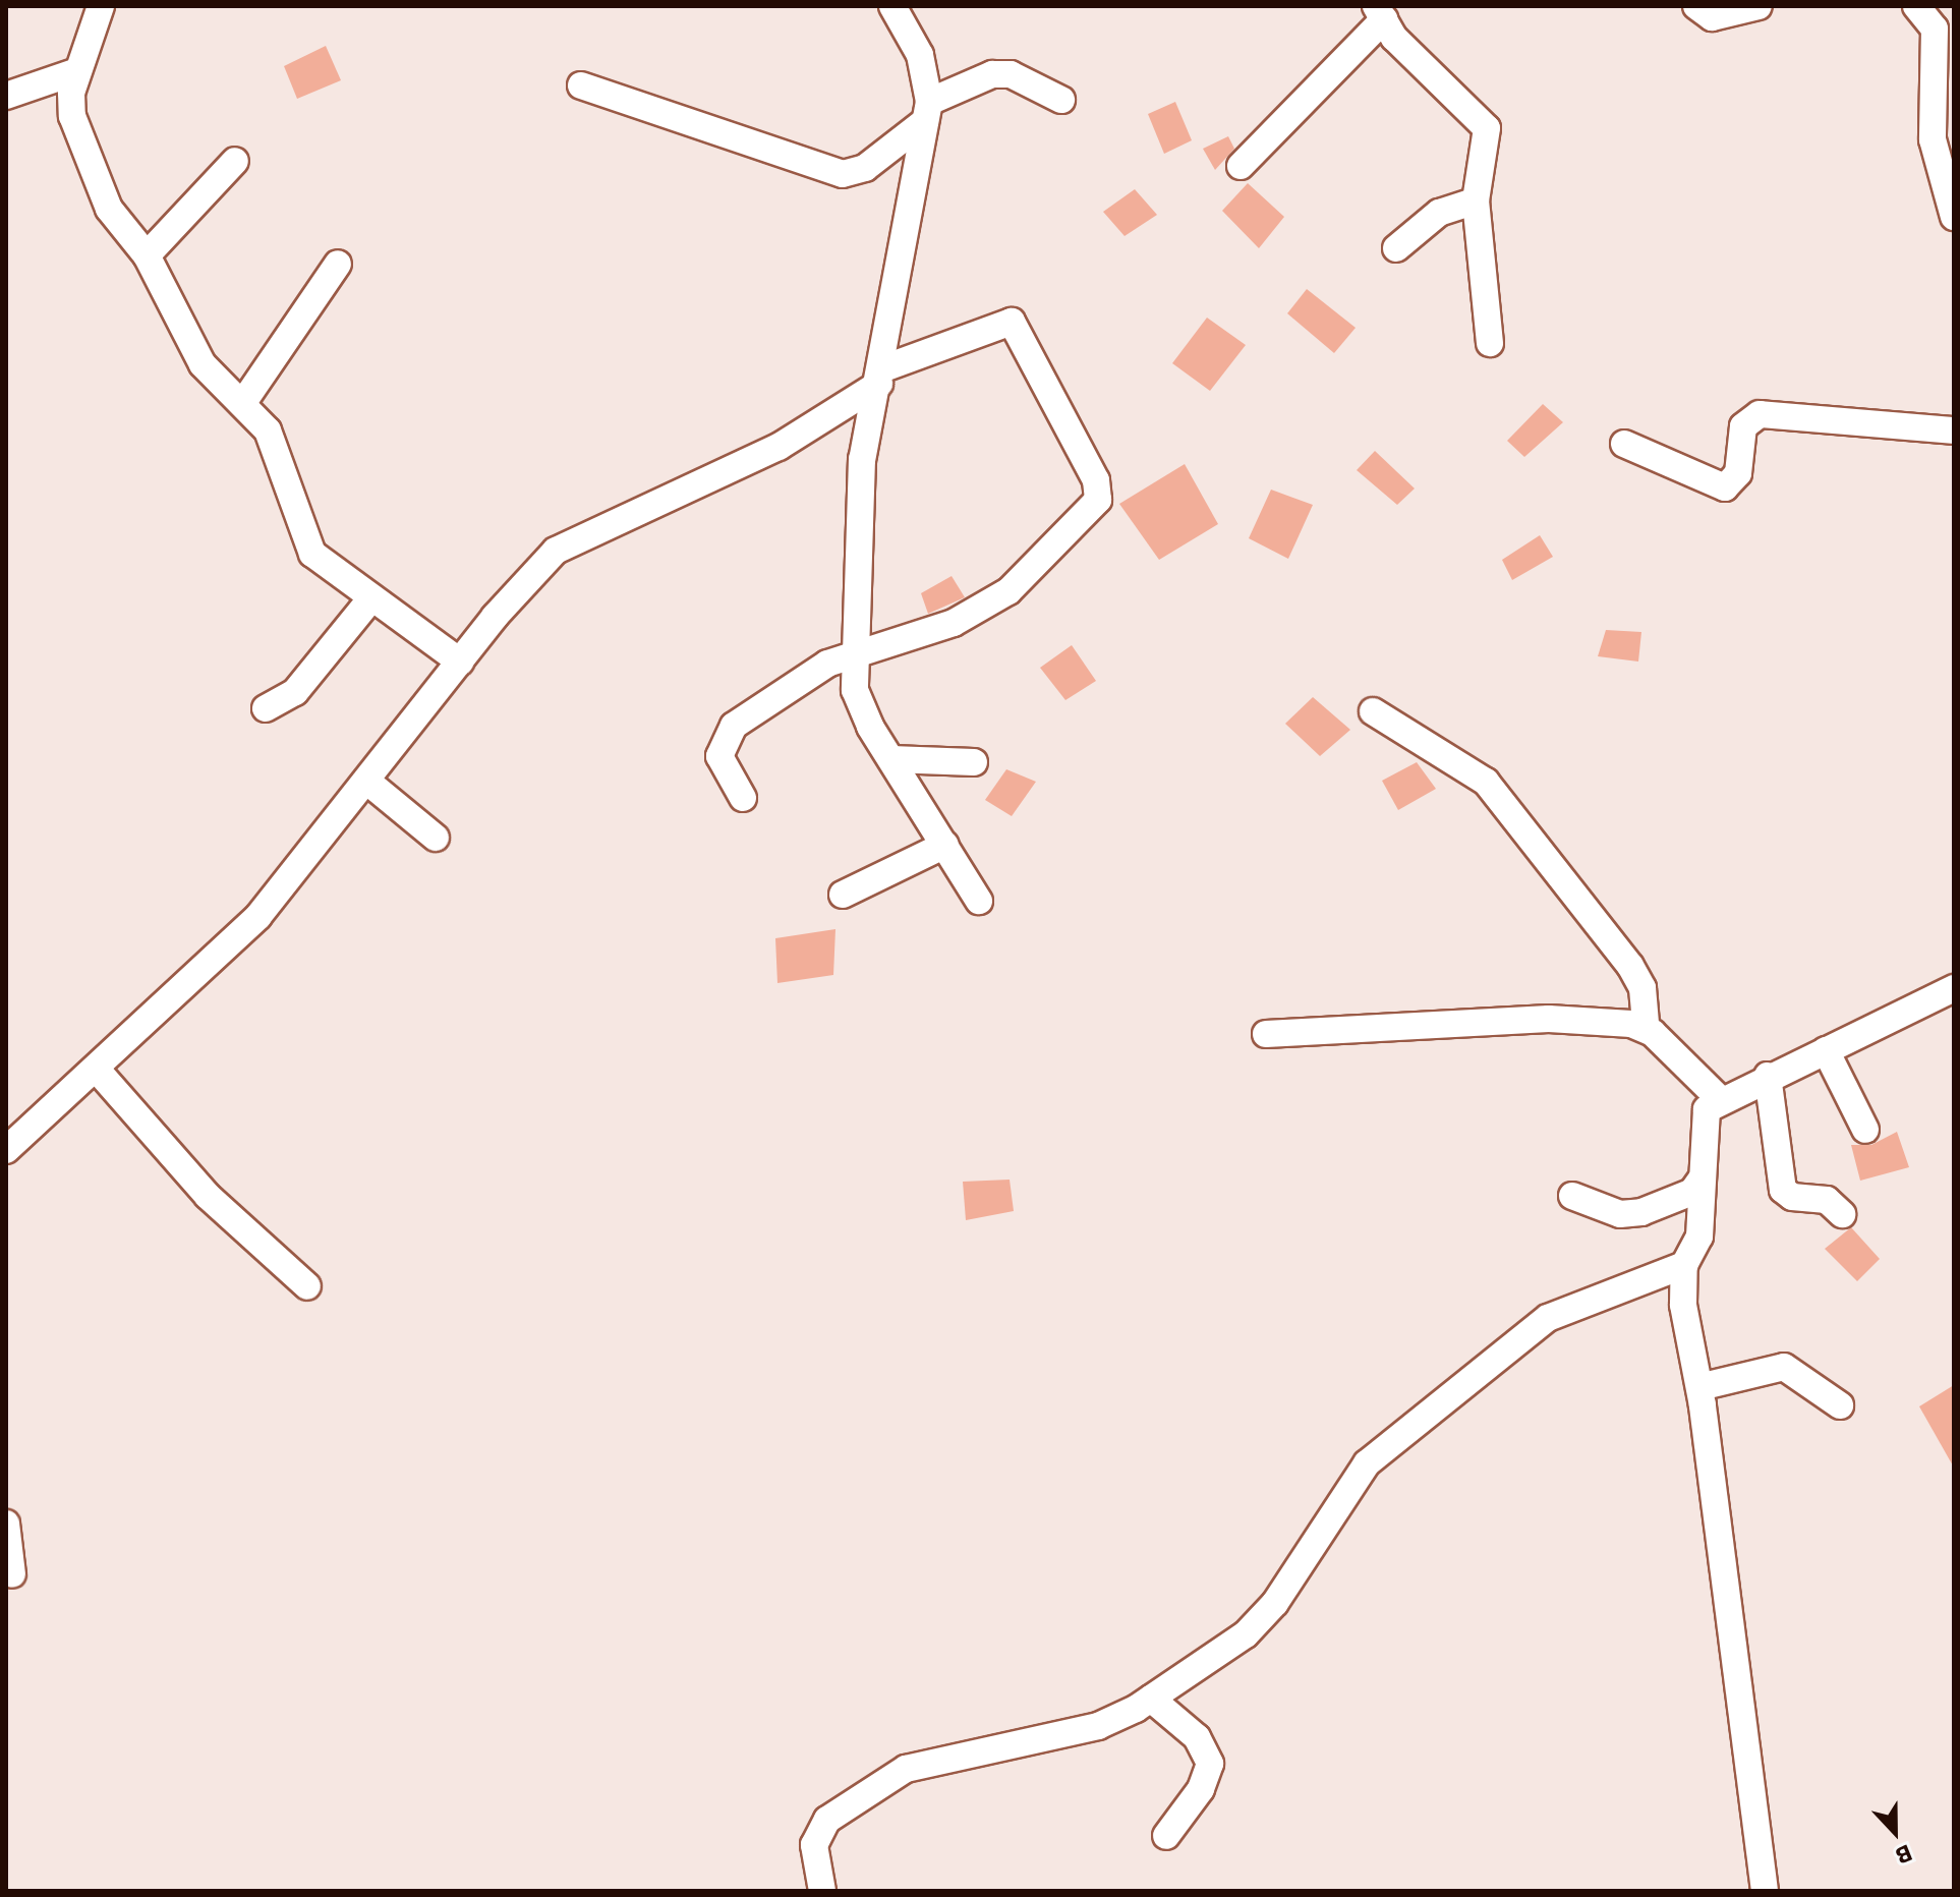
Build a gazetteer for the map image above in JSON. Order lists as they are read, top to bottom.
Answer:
{
  "north": "bottom"
}
